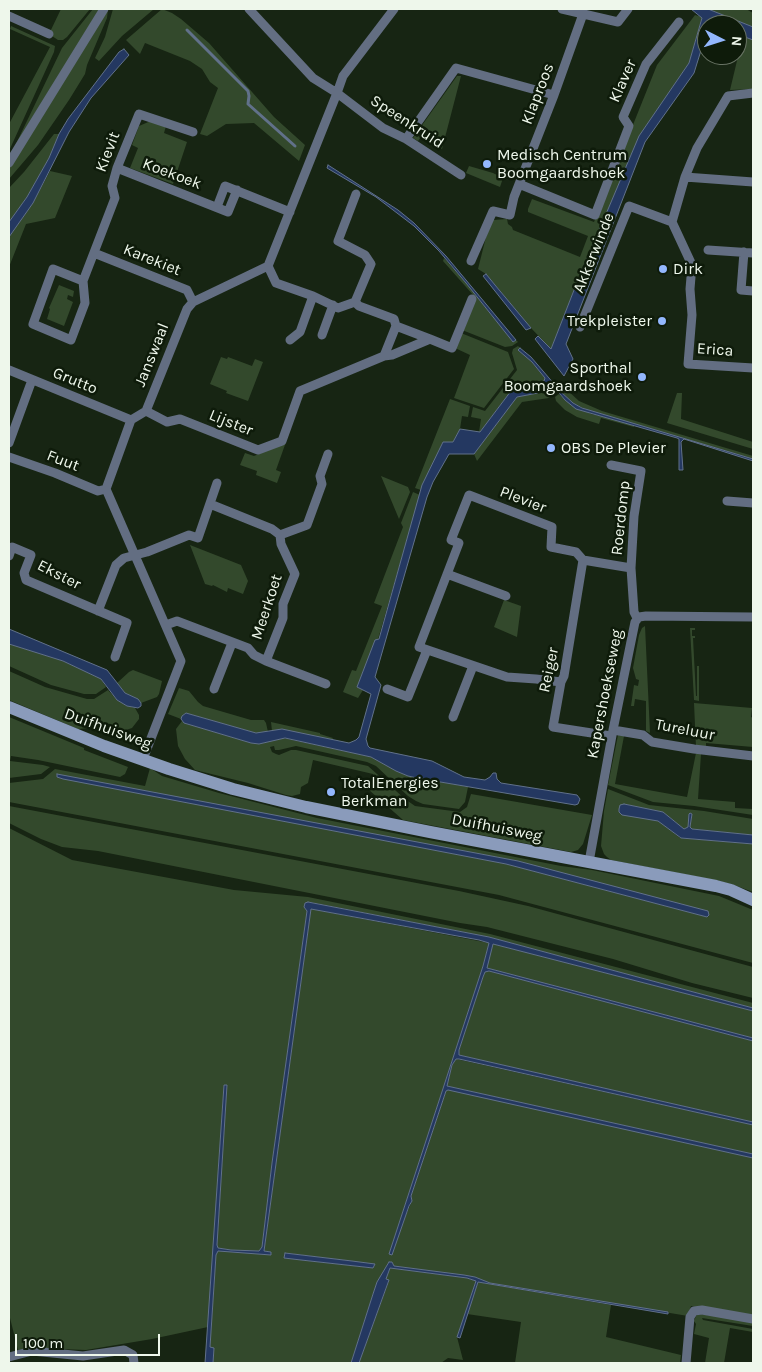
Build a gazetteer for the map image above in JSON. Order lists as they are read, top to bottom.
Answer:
{
  "streets": {
    "main road": ["Duifhuisweg"],
    "street": [
      "Klaver",
      "Klaproos",
      "Speenkruid",
      "Kievit",
      "Koekoek",
      "Akkerwinde",
      "Karekiet",
      "Erica",
      "Janswaal",
      "Grutto",
      "Lijster",
      "Fuut",
      "Plevier",
      "Roerdomp",
      "Ekster",
      "Meerkoet",
      "Reiger",
      "Kapershoekseweg",
      "Tureluur"
    ]
  },
  "crossings": [
    ["Klaver", "Klaproos"],
    ["Kievit", "Koekoek"],
    ["Kievit", "Karekiet"],
    ["Akkerwinde", "Erica"],
    ["Karekiet", "Janswaal"],
    ["Janswaal", "Grutto"],
    ["Janswaal", "Lijster"],
    ["Plevier", "Roerdomp"],
    ["Plevier", "Reiger"],
    ["Reiger", "Kapershoekseweg"],
    ["Reiger", "Tureluur"],
    ["Kapershoekseweg", "Duifhuisweg"],
    ["Kapershoekseweg", "Tureluur"]
  ],
  "places": [
    "Medisch Centrum Boomgaardshoek",
    "Dirk",
    "Trekpleister",
    "Sporthal Boomgaardshoek",
    "OBS De Plevier",
    "TotalEnergies Berkman"
  ],
  "scale_bar": "100 m",
  "north": "right"
}
